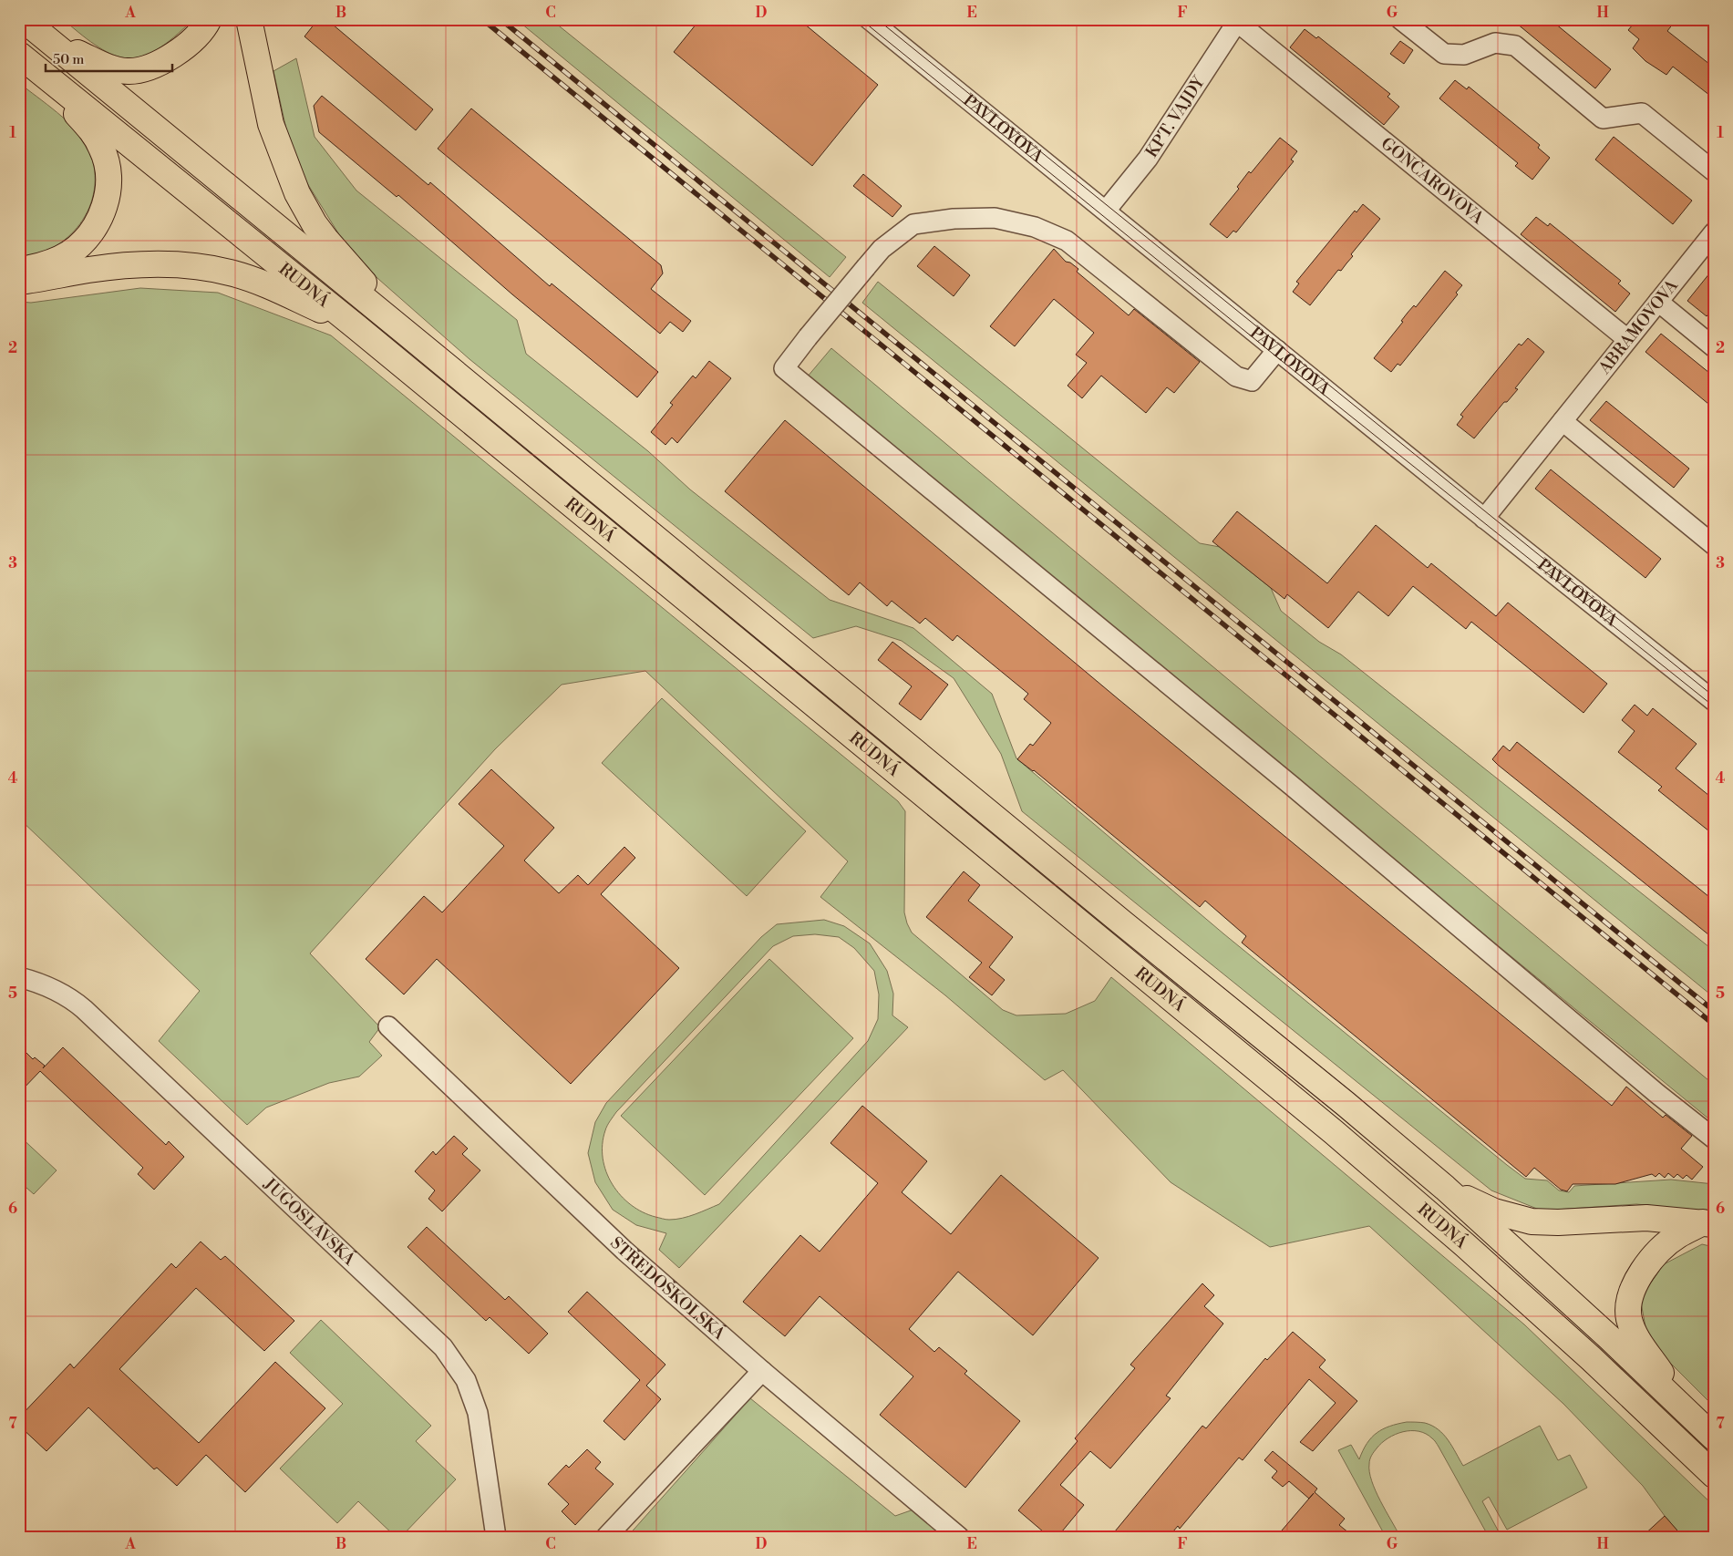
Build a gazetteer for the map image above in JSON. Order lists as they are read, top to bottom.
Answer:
{
  "streets": {
    "highway": ["RUDNÁ"],
    "street": [
      "KPT. VAJDY",
      "PAVLOVOVA",
      "GONČAROVOVA",
      "ABRAMOVOVA",
      "JUGOSLÁVSKÁ",
      "STŘEDOŠKOLSKÁ"
    ]
  },
  "crossings": [
    ["KPT. VAJDY", "PAVLOVOVA"],
    ["KPT. VAJDY", "GONČAROVOVA"],
    ["PAVLOVOVA", "ABRAMOVOVA"],
    ["GONČAROVOVA", "ABRAMOVOVA"]
  ],
  "scale_bar": "50 m",
  "grid": {
    "columns": [
      "A",
      "B",
      "C",
      "D",
      "E",
      "F",
      "G",
      "H"
    ],
    "rows": [
      "1",
      "2",
      "3",
      "4",
      "5",
      "6",
      "7"
    ]
  }
}
